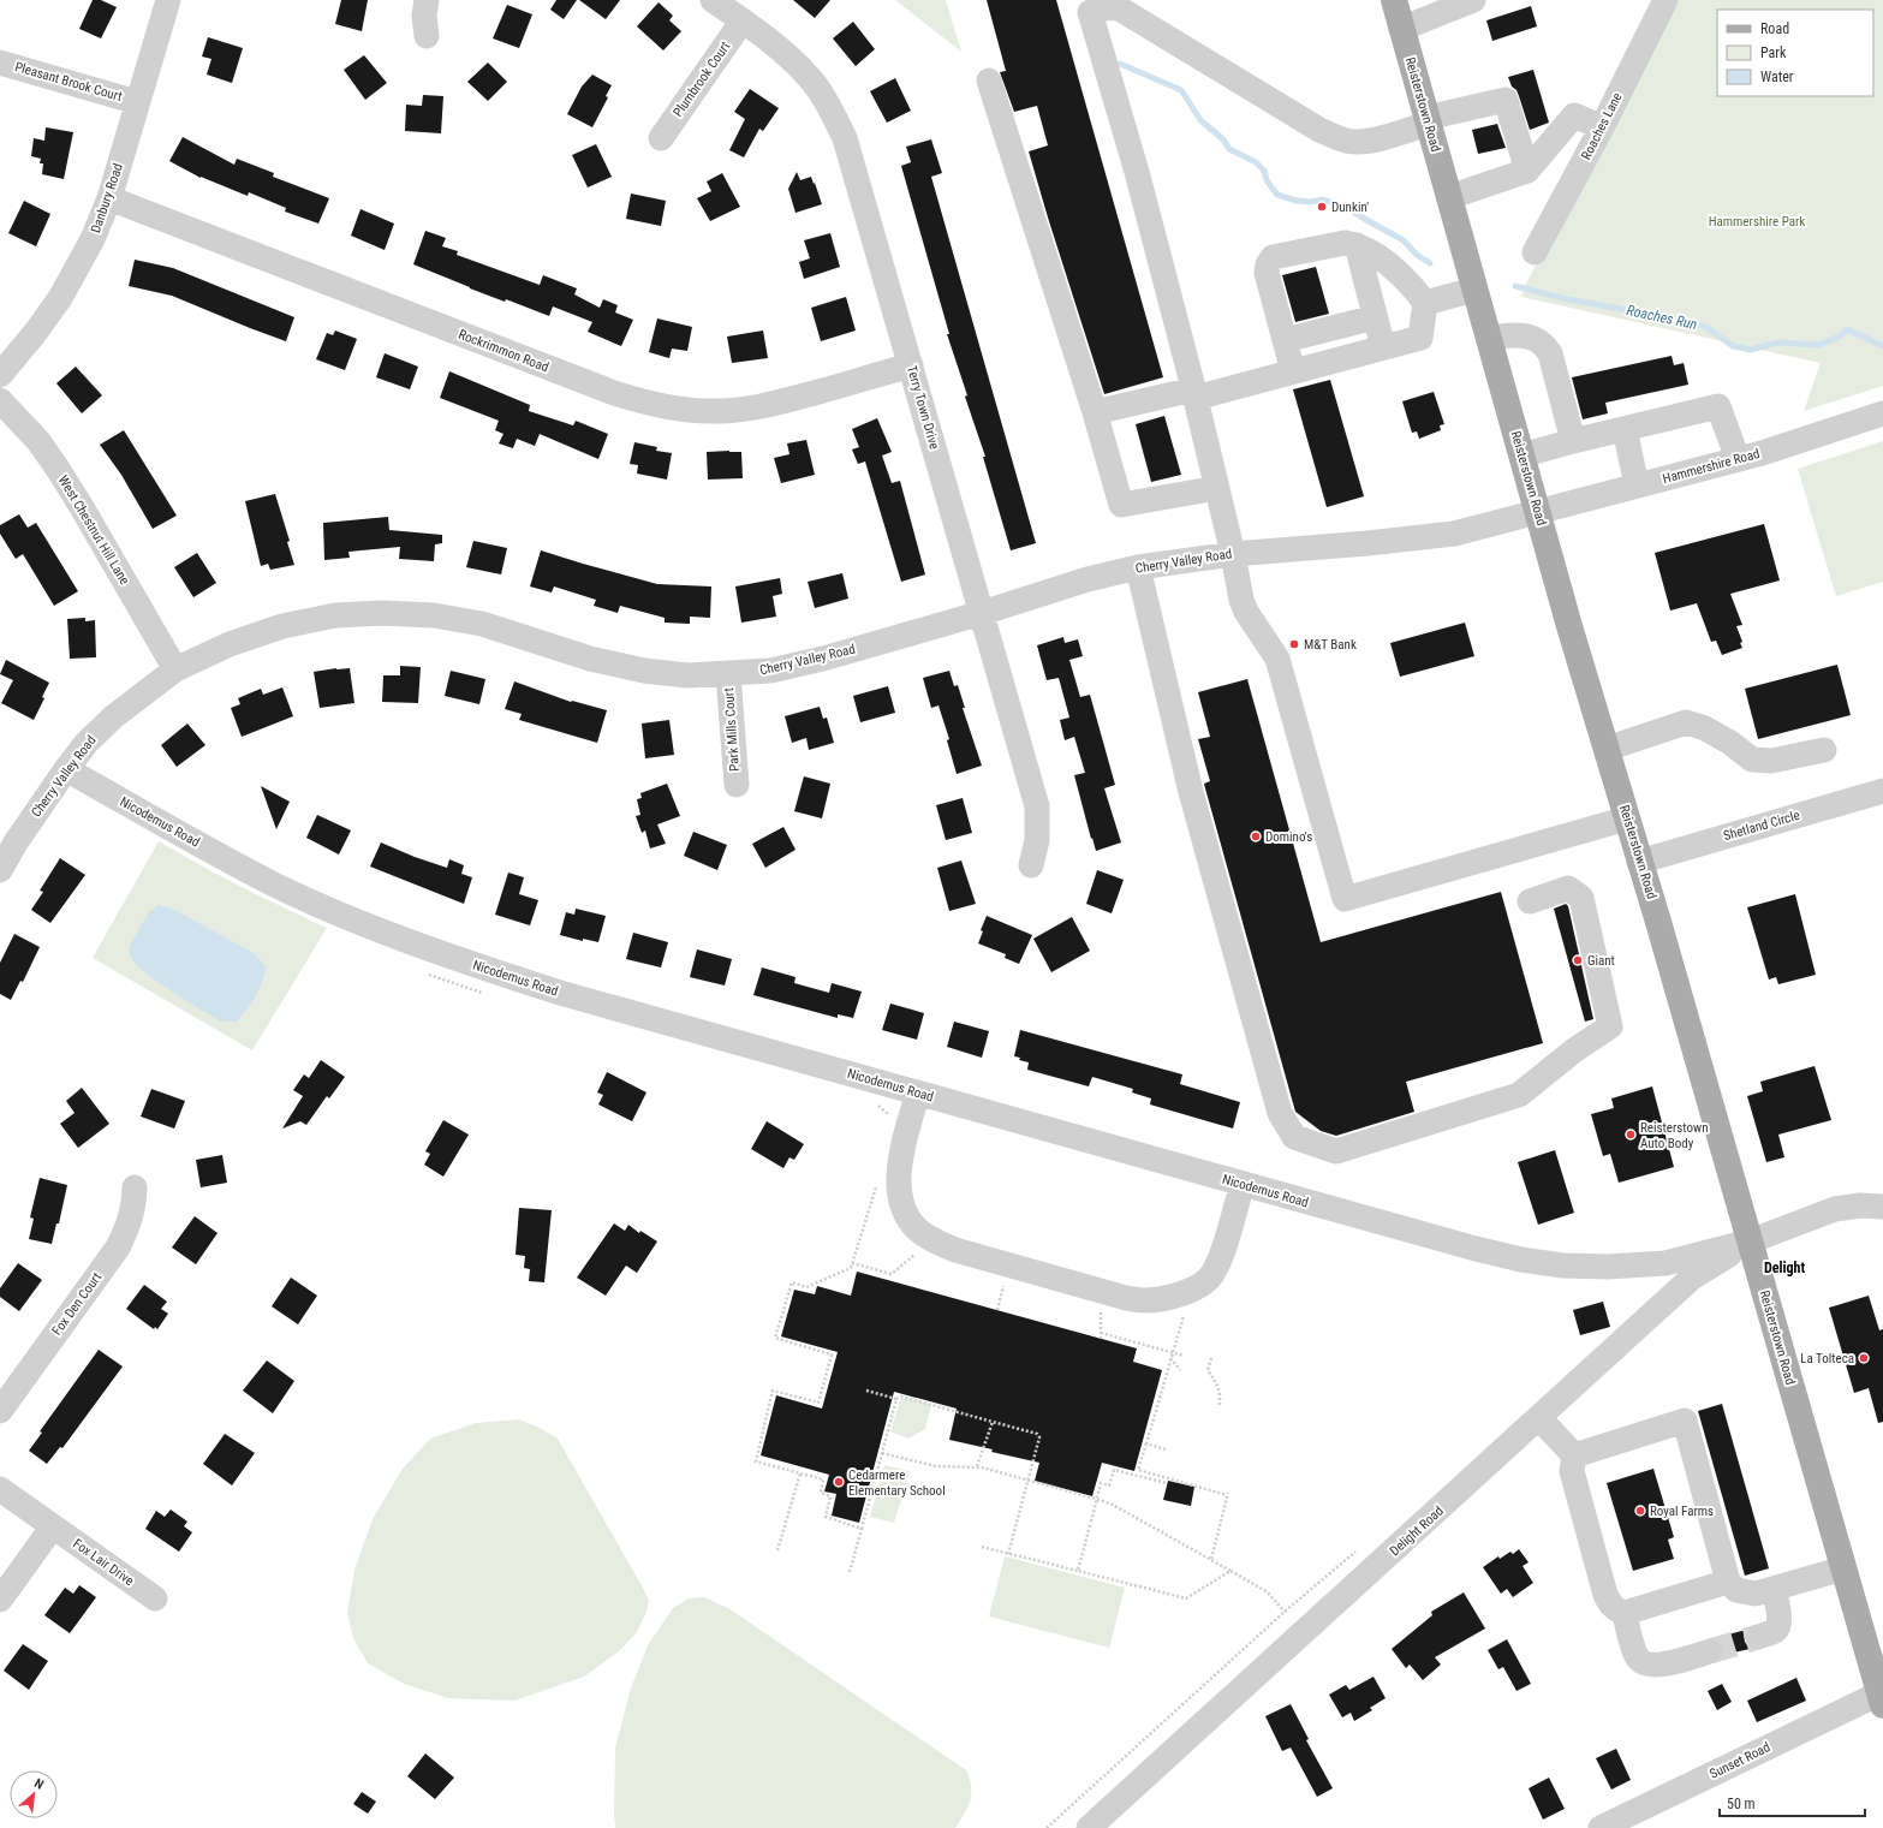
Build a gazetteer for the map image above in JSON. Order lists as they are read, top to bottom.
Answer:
{
  "streets": {
    "main road": ["Reisterstown Road"],
    "street": [
      "Plumbrook Court",
      "Pleasant Brook Court",
      "Roaches Lane",
      "Danbury Road",
      "Rockrimmon Road",
      "Terry Town Drive",
      "Hammershire Road",
      "West Chestnut Hill Lane",
      "Cherry Valley Road",
      "Park Mills Court",
      "Nicodemus Road",
      "Shetland Circle",
      "Fox Den Court",
      "Delight Road",
      "Fox Lair Drive",
      "Sunset Road"
    ]
  },
  "crossings": [
    ["Plumbrook Court", "Terry Town Drive"],
    ["Pleasant Brook Court", "Danbury Road"],
    ["Reisterstown Road", "Hammershire Road"],
    ["Reisterstown Road", "Cherry Valley Road"],
    ["Reisterstown Road", "Nicodemus Road"],
    ["Reisterstown Road", "Shetland Circle"],
    ["Reisterstown Road", "Delight Road"],
    ["Reisterstown Road", "Sunset Road"],
    ["Danbury Road", "Rockrimmon Road"],
    ["Rockrimmon Road", "Terry Town Drive"],
    ["Terry Town Drive", "Cherry Valley Road"],
    ["Hammershire Road", "Cherry Valley Road"],
    ["West Chestnut Hill Lane", "Cherry Valley Road"],
    ["Cherry Valley Road", "Park Mills Court"],
    ["Cherry Valley Road", "Nicodemus Road"],
    ["Nicodemus Road", "Delight Road"]
  ],
  "districts": ["Delight"],
  "water": ["Roaches Run"],
  "parks": ["Hammershire Park"],
  "places": [
    "Dunkin'",
    "M&T Bank",
    "Domino's",
    "Giant",
    "Reisterstown Auto Body",
    "La Tolteca",
    "Cedarmere Elementary School",
    "Royal Farms"
  ],
  "legend": ["Road", "Park", "Water"],
  "scale_bar": "50 m",
  "north": "top right"
}
